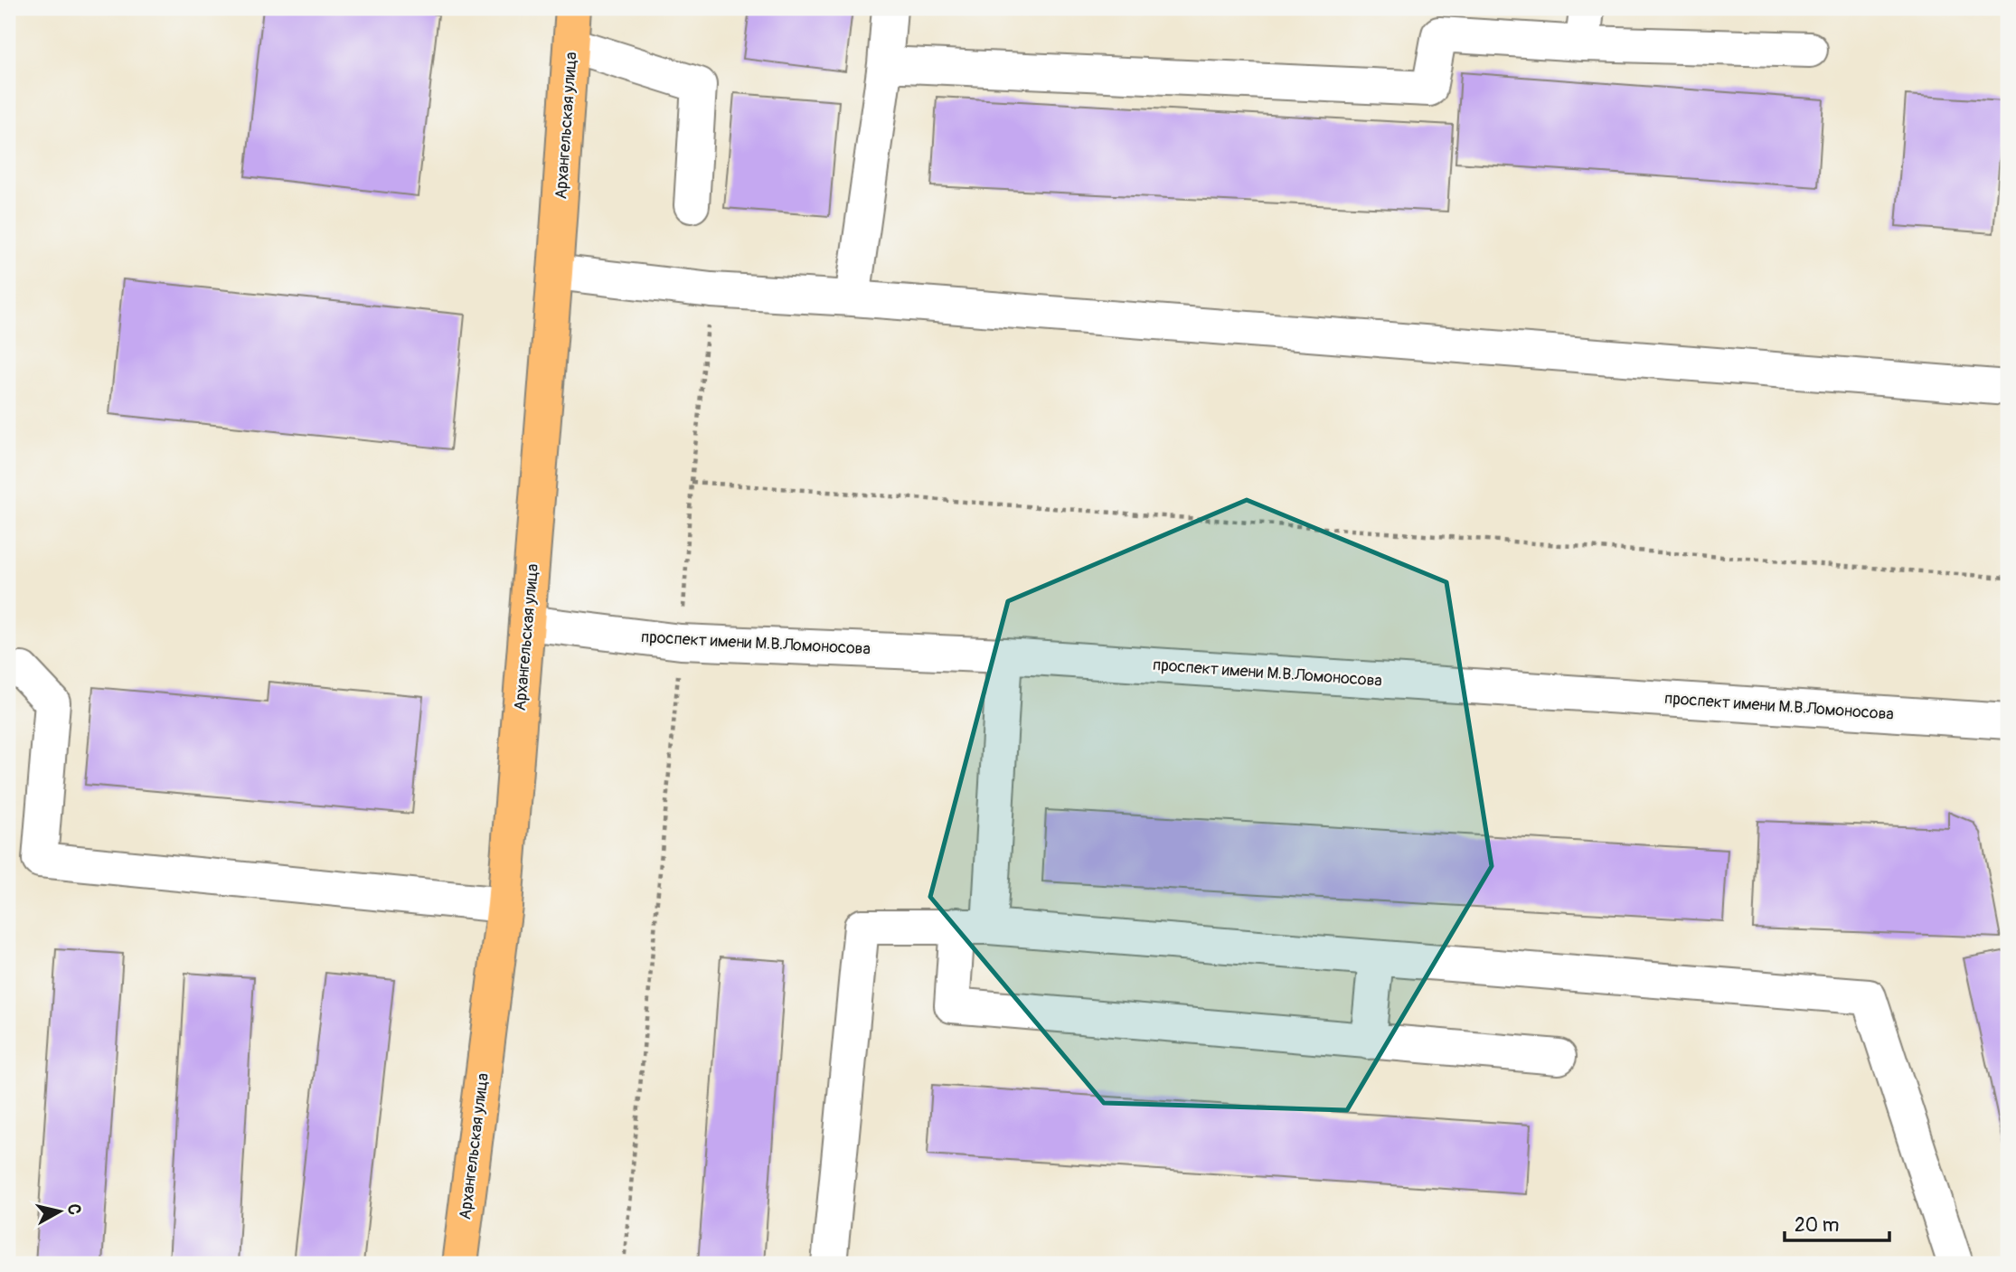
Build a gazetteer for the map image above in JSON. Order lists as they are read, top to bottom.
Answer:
{
  "streets": {
    "main road": ["Архангельская улица"],
    "street": ["проспект имени М.В.Ломоносова"]
  },
  "crossings": [
    ["Архангельская улица", "проспект имени М.В.Ломоносова"]
  ],
  "scale_bar": "20 m",
  "north": "right"
}
